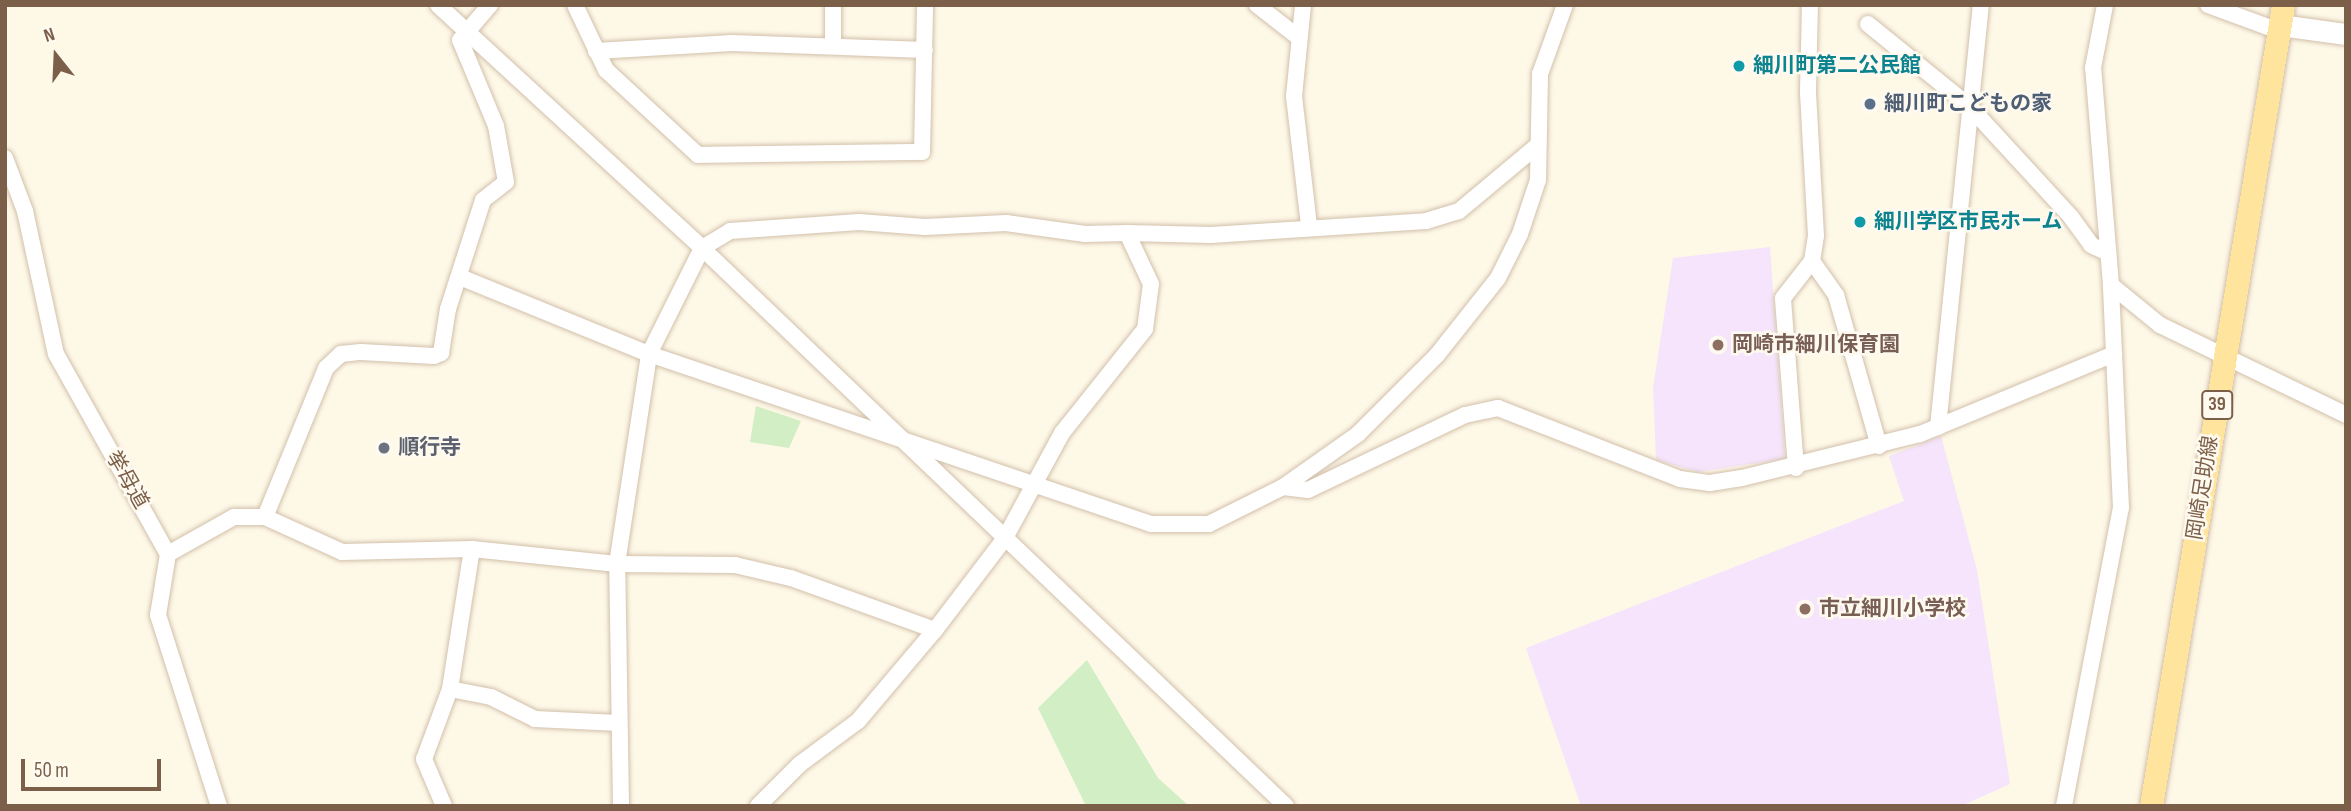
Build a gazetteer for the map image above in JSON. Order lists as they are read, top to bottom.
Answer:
{
  "streets": {
    "main road": ["39", "岡崎足助線"],
    "street": ["挙母道"]
  },
  "places": [
    "細川町第二公民館",
    "細川町こどもの家",
    "細川学区市民ホーム",
    "岡崎市細川保育園",
    "順行寺",
    "市立細川小学校"
  ],
  "scale_bar": "50 m",
  "north": "top"
}
